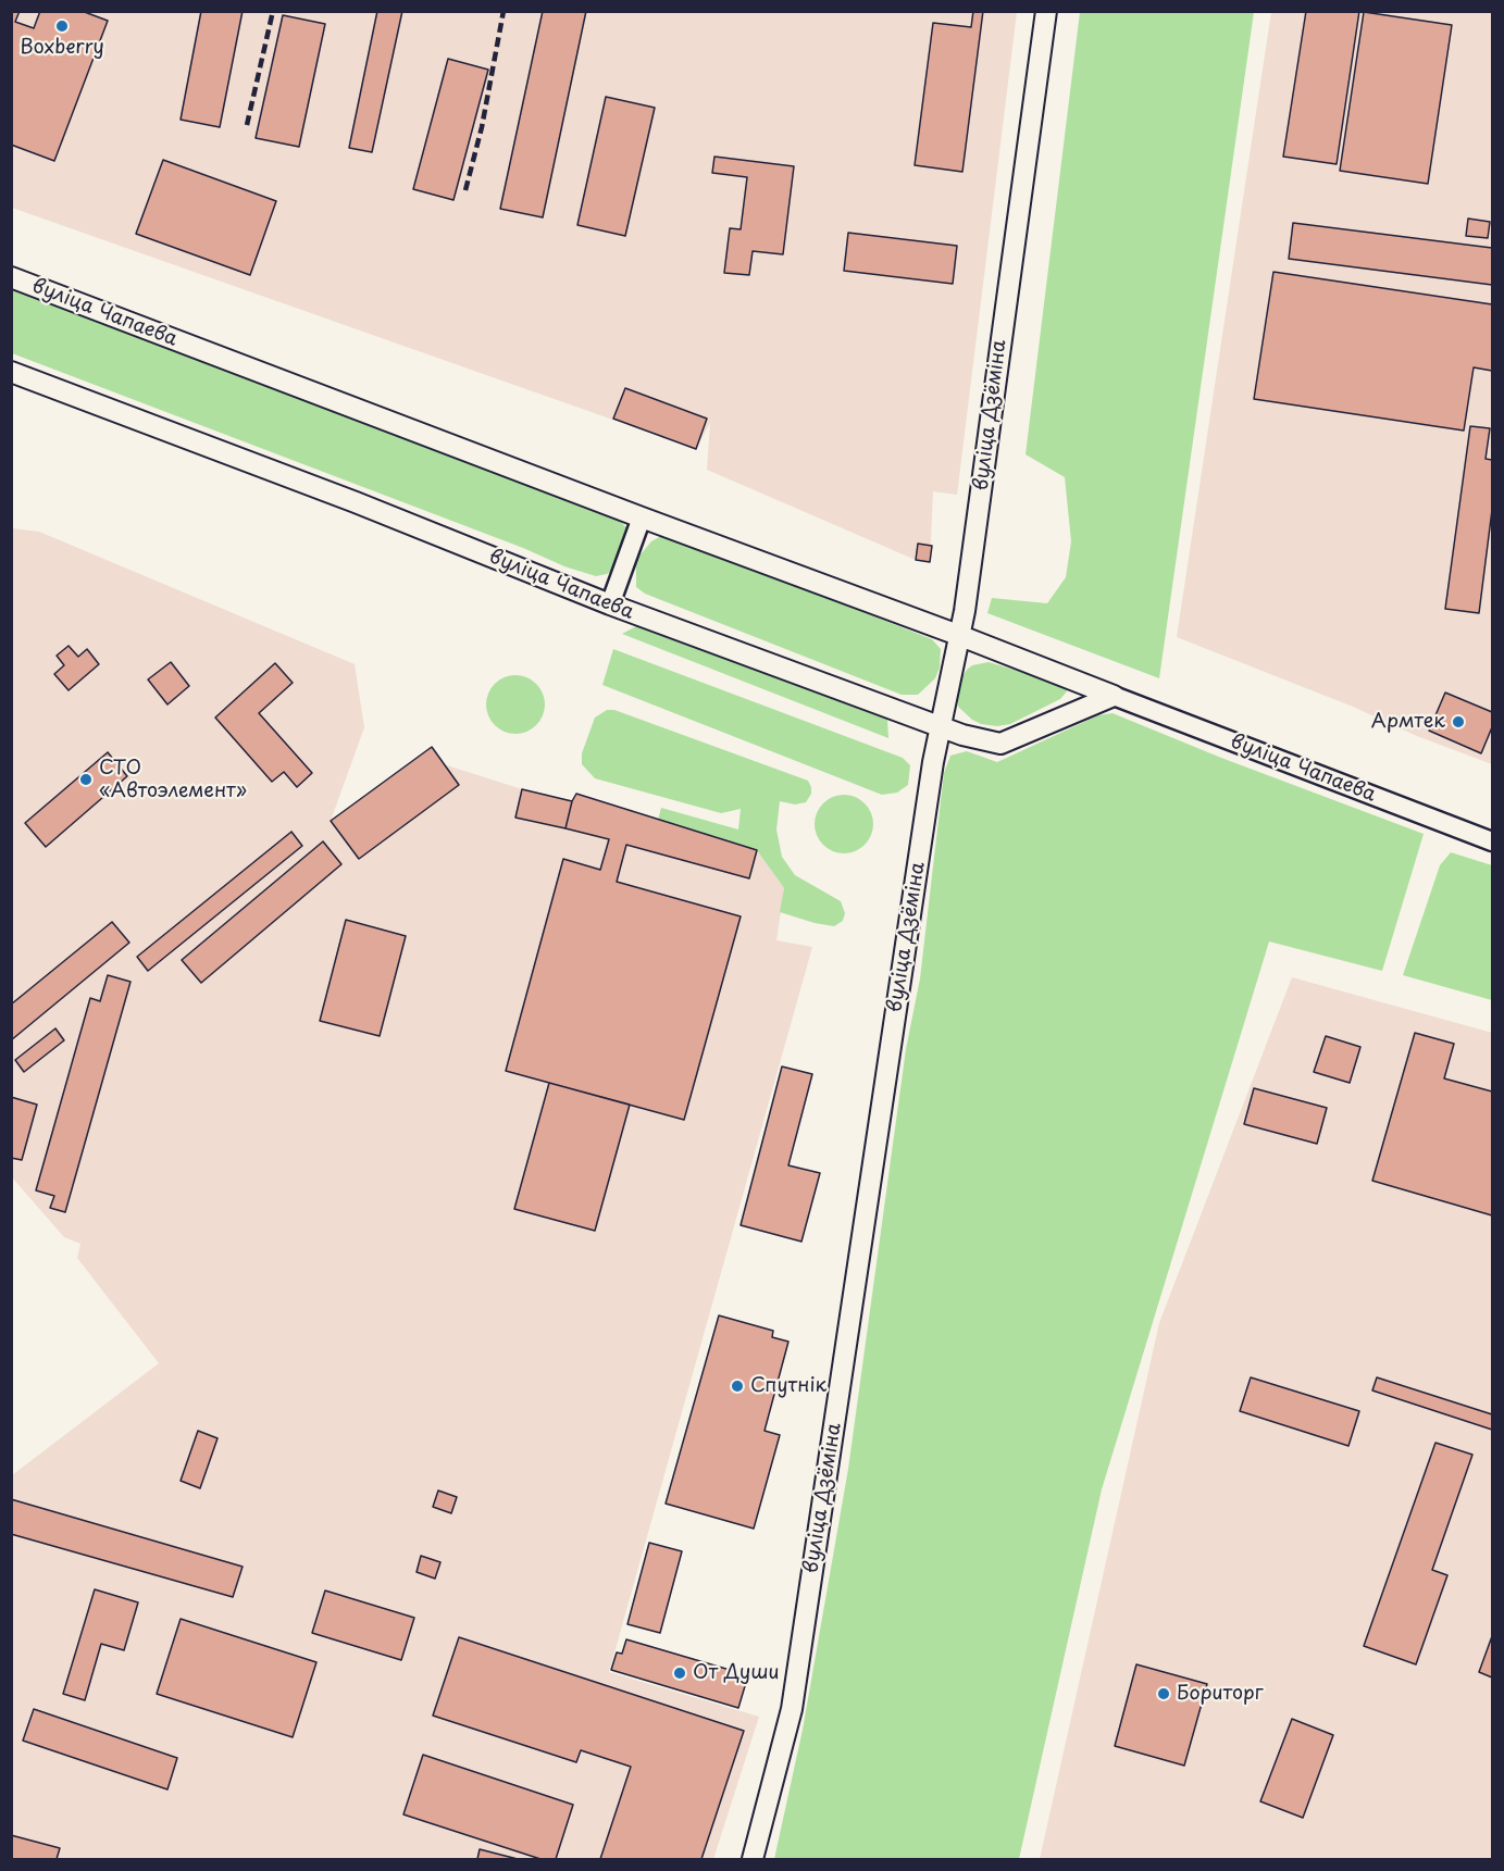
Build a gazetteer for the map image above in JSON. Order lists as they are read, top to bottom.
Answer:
{
  "streets": {
    "main road": ["вуліца Чапаева", "вуліца Дзёміна"]
  },
  "crossings": [
    ["вуліца Чапаева", "вуліца Дзёміна"]
  ],
  "places": [
    "Boxberry",
    "Армтек",
    "СТО «Автоэлемент»",
    "Спутнік",
    "От Души",
    "Бориторг"
  ]
}
